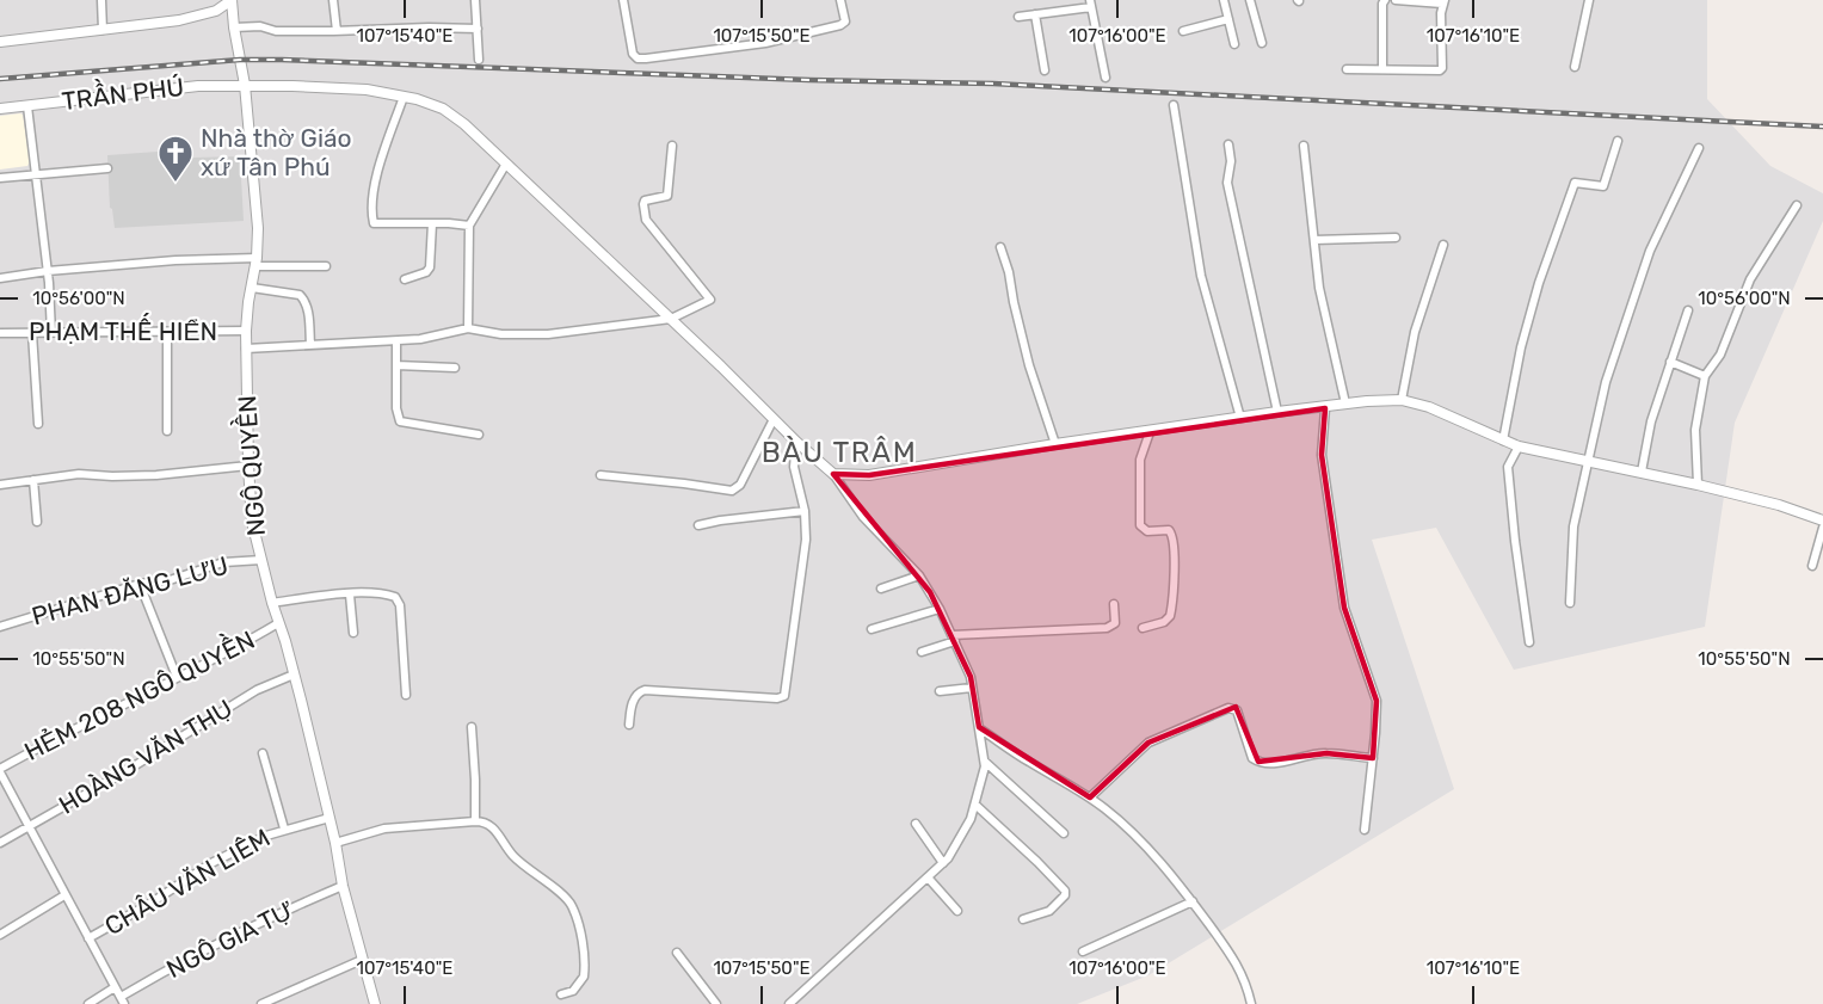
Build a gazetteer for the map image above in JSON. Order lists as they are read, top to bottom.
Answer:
{
  "streets": {
    "street": [
      "TRẦN PHÚ",
      "PHẠM THẾ HIỂN",
      "NGÔ QUYỀN",
      "PHAN ĐĂNG LƯU",
      "HẺM 208 NGÔ QUYỀN",
      "HOÀNG VĂN THỤ",
      "CHÂU VĂN LIÊM",
      "NGÔ GIA TỰ"
    ]
  },
  "crossings": [
    ["TRẦN PHÚ", "NGÔ QUYỀN"],
    ["PHẠM THẾ HIỂN", "NGÔ QUYỀN"],
    ["NGÔ QUYỀN", "PHAN ĐĂNG LƯU"],
    ["NGÔ QUYỀN", "HẺM 208 NGÔ QUYỀN"],
    ["NGÔ QUYỀN", "HOÀNG VĂN THỤ"],
    ["NGÔ QUYỀN", "CHÂU VĂN LIÊM"],
    ["NGÔ QUYỀN", "NGÔ GIA TỰ"]
  ],
  "districts": ["BÀU TRÂM"],
  "places": {
    "church": ["Nhà thờ Giáo xứ Tân Phú"]
  },
  "coordinates": [
    "107°15'40\"E",
    "107°15'50\"E",
    "107°16'00\"E",
    "107°16'10\"E",
    "10°56'00\"N",
    "10°55'50\"N"
  ]
}
